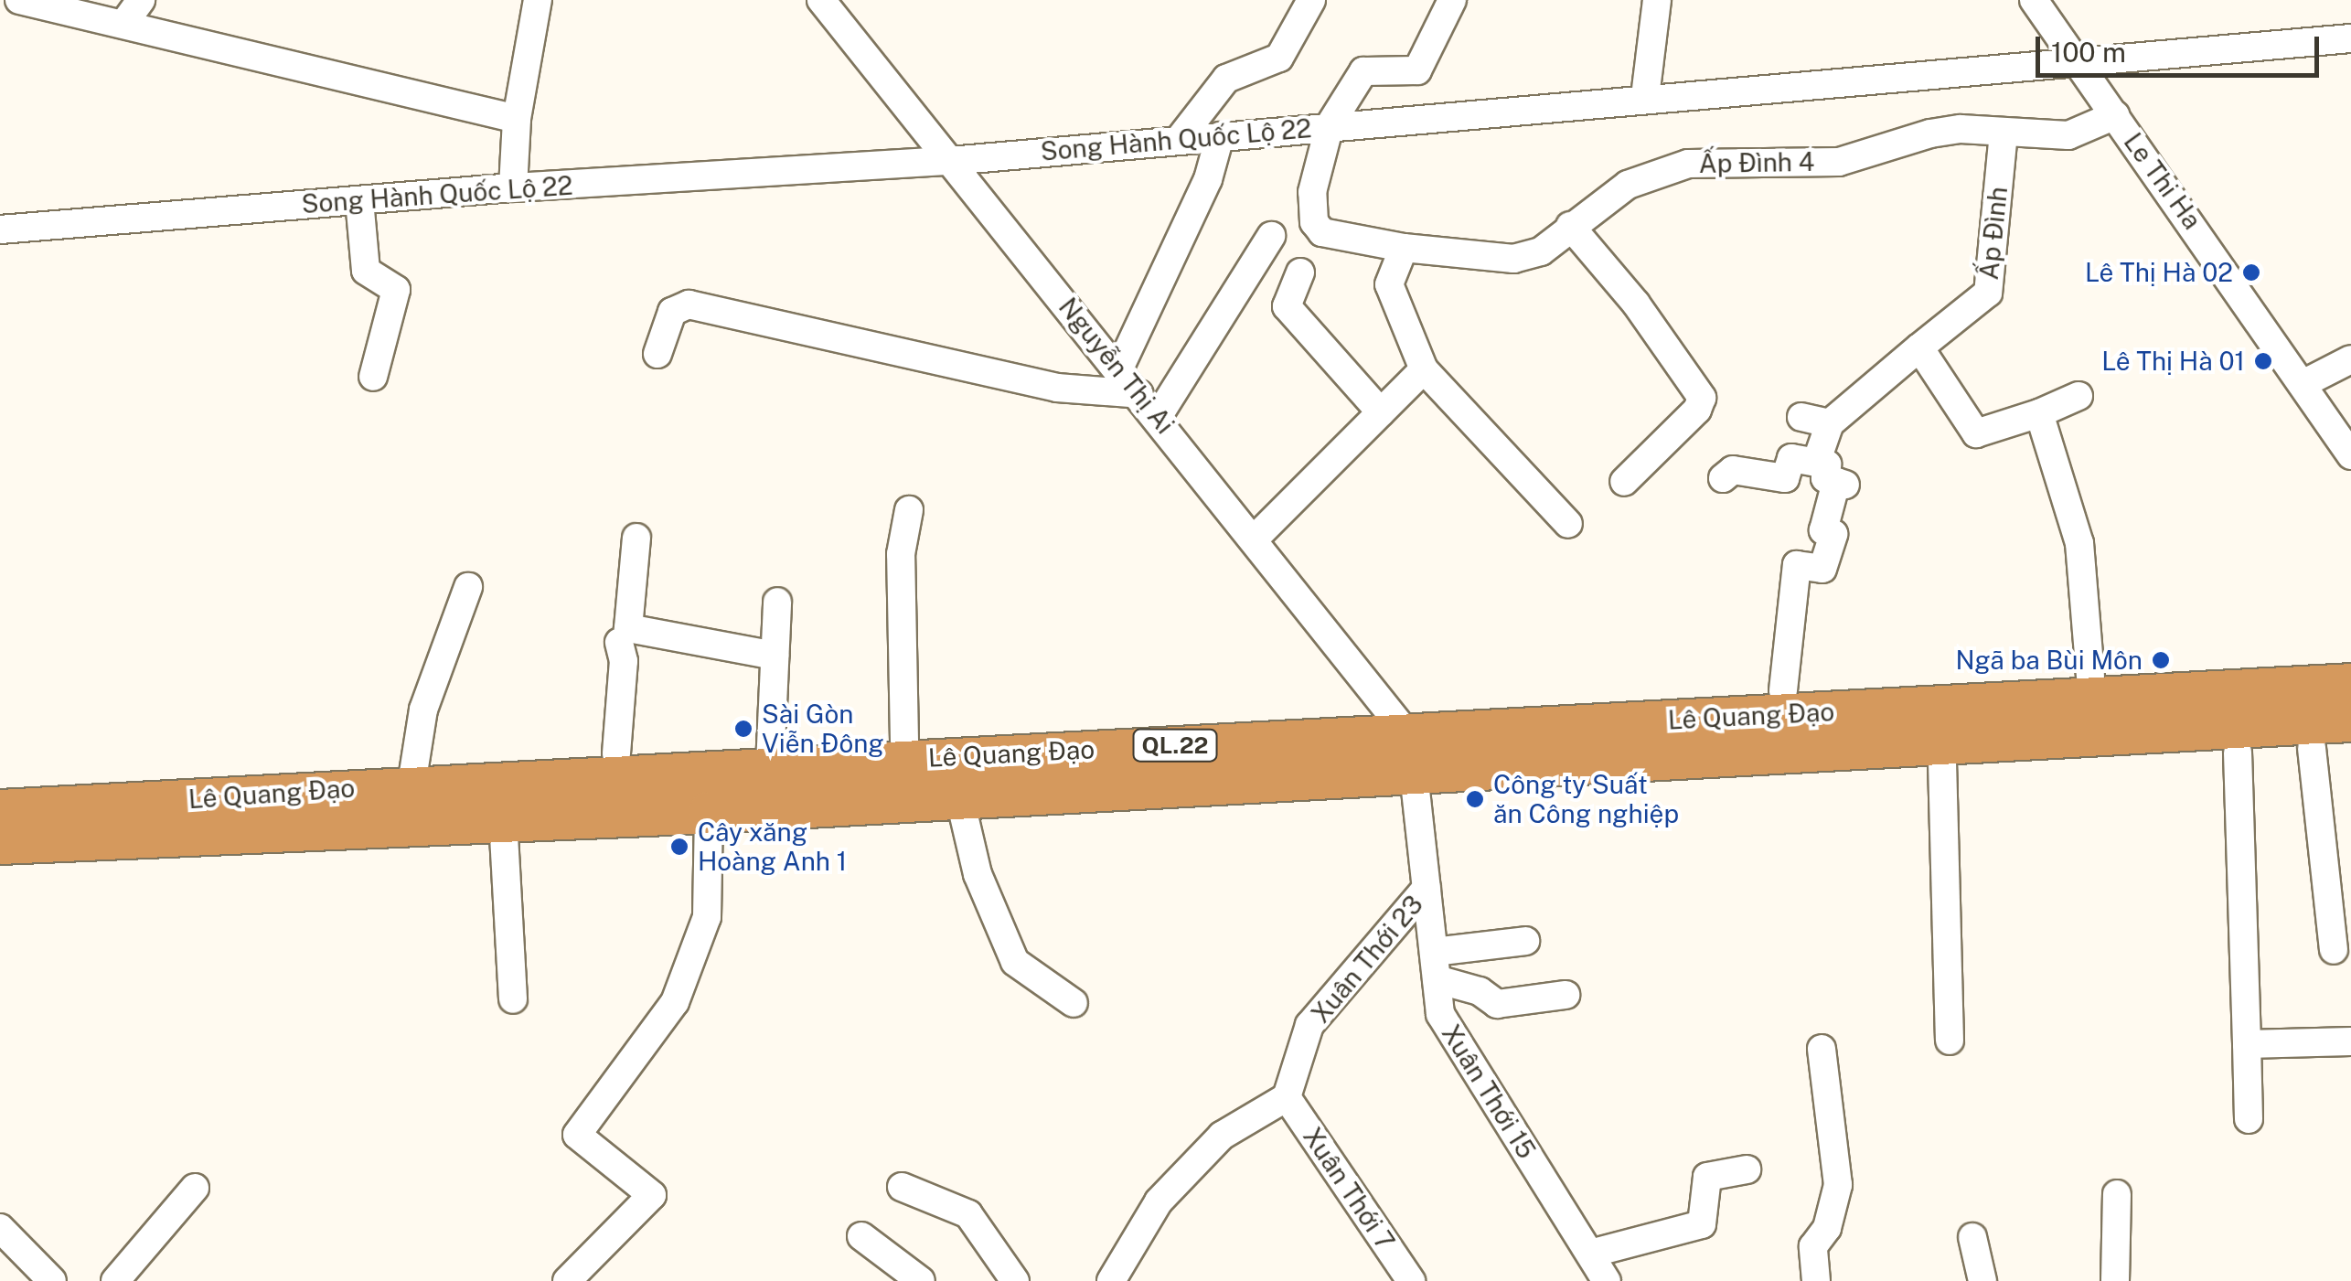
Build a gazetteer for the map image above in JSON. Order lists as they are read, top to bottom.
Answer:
{
  "streets": {
    "highway": ["Lê Quang Đạo", "QL.22"],
    "street": [
      "Song Hành Quốc Lộ 22",
      "Ấp Đình 4",
      "Le Thi Ha",
      "Ấp Đình",
      "Nguyễn Thị Ai",
      "Xuân Thới 23",
      "Xuân Thới 15",
      "Xuân Thới 7"
    ]
  },
  "crossings": [
    ["Song Hành Quốc Lộ 22", "Ấp Đình 4"],
    ["Song Hành Quốc Lộ 22", "Le Thi Ha"],
    ["Song Hành Quốc Lộ 22", "Nguyễn Thị Ai"],
    ["Ấp Đình 4", "Le Thi Ha"],
    ["Ấp Đình 4", "Ấp Đình"],
    ["Nguyễn Thị Ai", "Lê Quang Đạo"],
    ["Nguyễn Thị Ai", "Xuân Thới 15"],
    ["Lê Quang Đạo", "Xuân Thới 15"],
    ["Xuân Thới 23", "Xuân Thới 15"],
    ["Xuân Thới 23", "Xuân Thới 7"]
  ],
  "places": [
    "Lê Thị Hà 02",
    "Lê Thị Hà 01",
    "Ngã ba Bùi Môn",
    "Sài Gòn Viễn Đông",
    "Công ty Suất ăn Công nghiệp",
    "Cây xăng Hoàng Anh 1"
  ],
  "scale_bar": "100 m"
}
